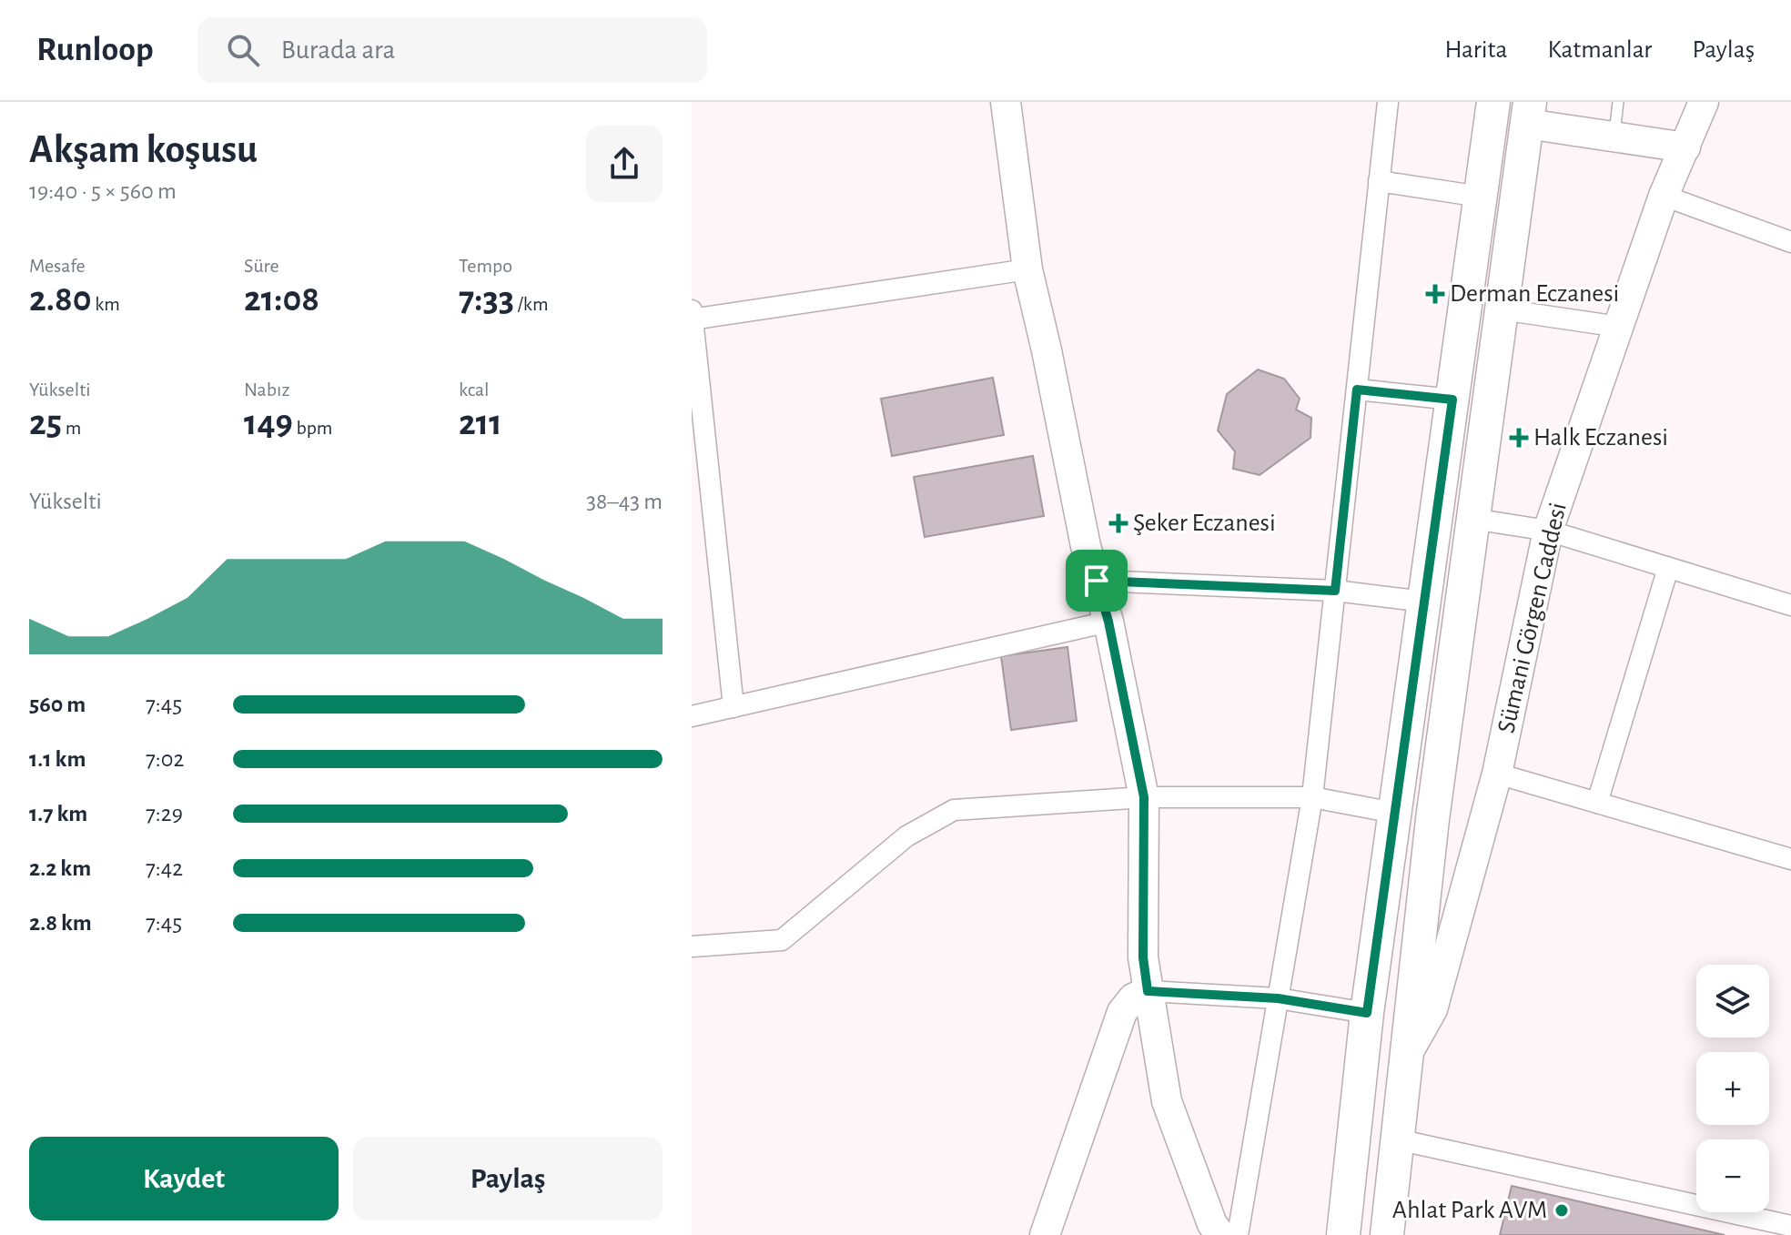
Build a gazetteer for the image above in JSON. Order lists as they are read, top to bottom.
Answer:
{
  "streets": {
    "street": ["Sümani Görgen Caddesi"]
  },
  "places": {
    "health": ["Derman Eczanesi", "Halk Eczanesi", "Şeker Eczanesi"],
    "other": ["Ahlat Park AVM"]
  },
  "page": {
    "header": "Runloop",
    "search": "Burada ara",
    "nav": ["Harita", "Katmanlar", "Paylaş"],
    "heading": ["Akşam koşusu", "19:40 · 5 × 560 m"],
    "stats": [
      ["Mesafe", "2.80 km"],
      ["Süre", "21:08"],
      ["Tempo", "7:33 /km"],
      ["Yükselti", "25 m"],
      ["Nabız", "149 bpm"],
      ["kcal", "211"]
    ],
    "chart": ["Yükselti", "38–43 m"],
    "list": [
      {
        "name": "560 m",
        "note": "7:45"
      },
      {
        "name": "1.1 km",
        "note": "7:02"
      },
      {
        "name": "1.7 km",
        "note": "7:29"
      },
      {
        "name": "2.2 km",
        "note": "7:42"
      },
      {
        "name": "2.8 km",
        "note": "7:45"
      }
    ],
    "map_buttons": ["+", "−"],
    "buttons": ["Kaydet", "Paylaş"]
  }
}
